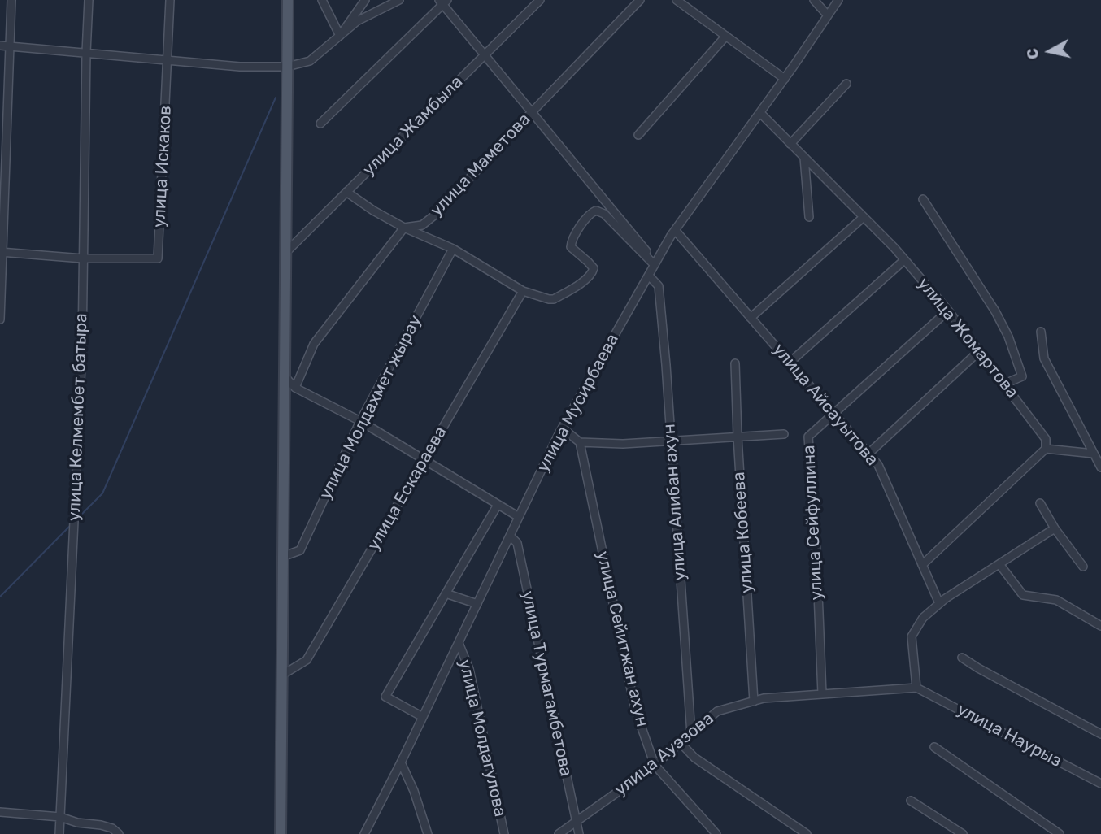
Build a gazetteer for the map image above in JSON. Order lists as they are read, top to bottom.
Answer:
{
  "streets": {
    "street": [
      "улица Жамбыла",
      "улица Маметова",
      "улица Искаков",
      "улица Жомартова",
      "улица Мусирбаева",
      "улица Айсауытова",
      "улица Молдахмет жырау",
      "улица Келмембет батыра",
      "улица Ескараева",
      "улица Алибан ахун",
      "улица Сейфуллина",
      "улица Кобеева",
      "улица Сейитжан ахун",
      "улица Турмагамбетова",
      "улица Наурыз",
      "улица Молдагулова",
      "улица Ауэзова"
    ]
  },
  "crossings": [
    ["улица Искаков", "улица Келмембет батыра"],
    ["улица Жомартова", "улица Мусирбаева"],
    ["улица Жомартова", "улица Сейфуллина"],
    ["улица Мусирбаева", "улица Айсауытова"],
    ["улица Мусирбаева", "улица Алибан ахун"],
    ["улица Мусирбаева", "улица Турмагамбетова"],
    ["улица Мусирбаева", "улица Молдагулова"],
    ["улица Айсауытова", "улица Сейфуллина"],
    ["улица Алибан ахун", "улица Ауэзова"],
    ["улица Сейфуллина", "улица Ауэзова"],
    ["улица Кобеева", "улица Ауэзова"],
    ["улица Сейитжан ахун", "улица Ауэзова"],
    ["улица Турмагамбетова", "улица Ауэзова"],
    ["улица Наурыз", "улица Ауэзова"]
  ],
  "north": "left"
}
